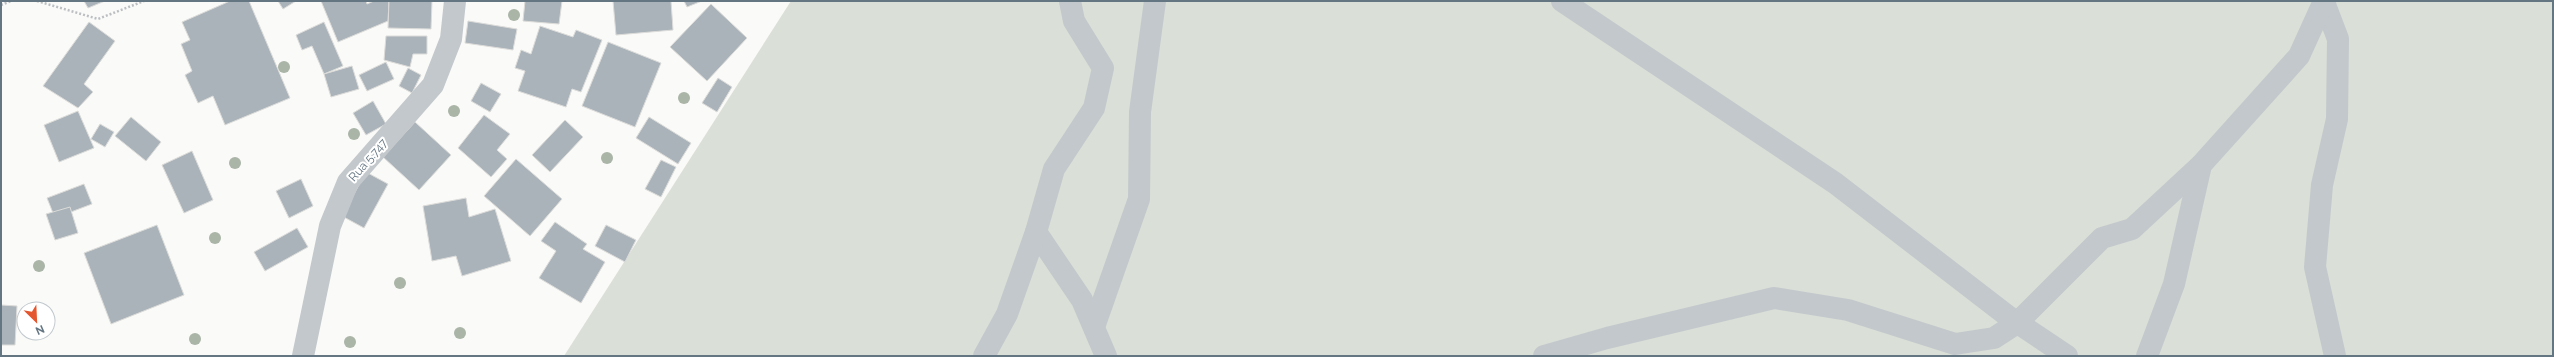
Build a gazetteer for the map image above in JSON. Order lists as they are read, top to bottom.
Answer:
{
  "streets": {
    "street": ["Rua 5.747"]
  },
  "north": "bottom right"
}
